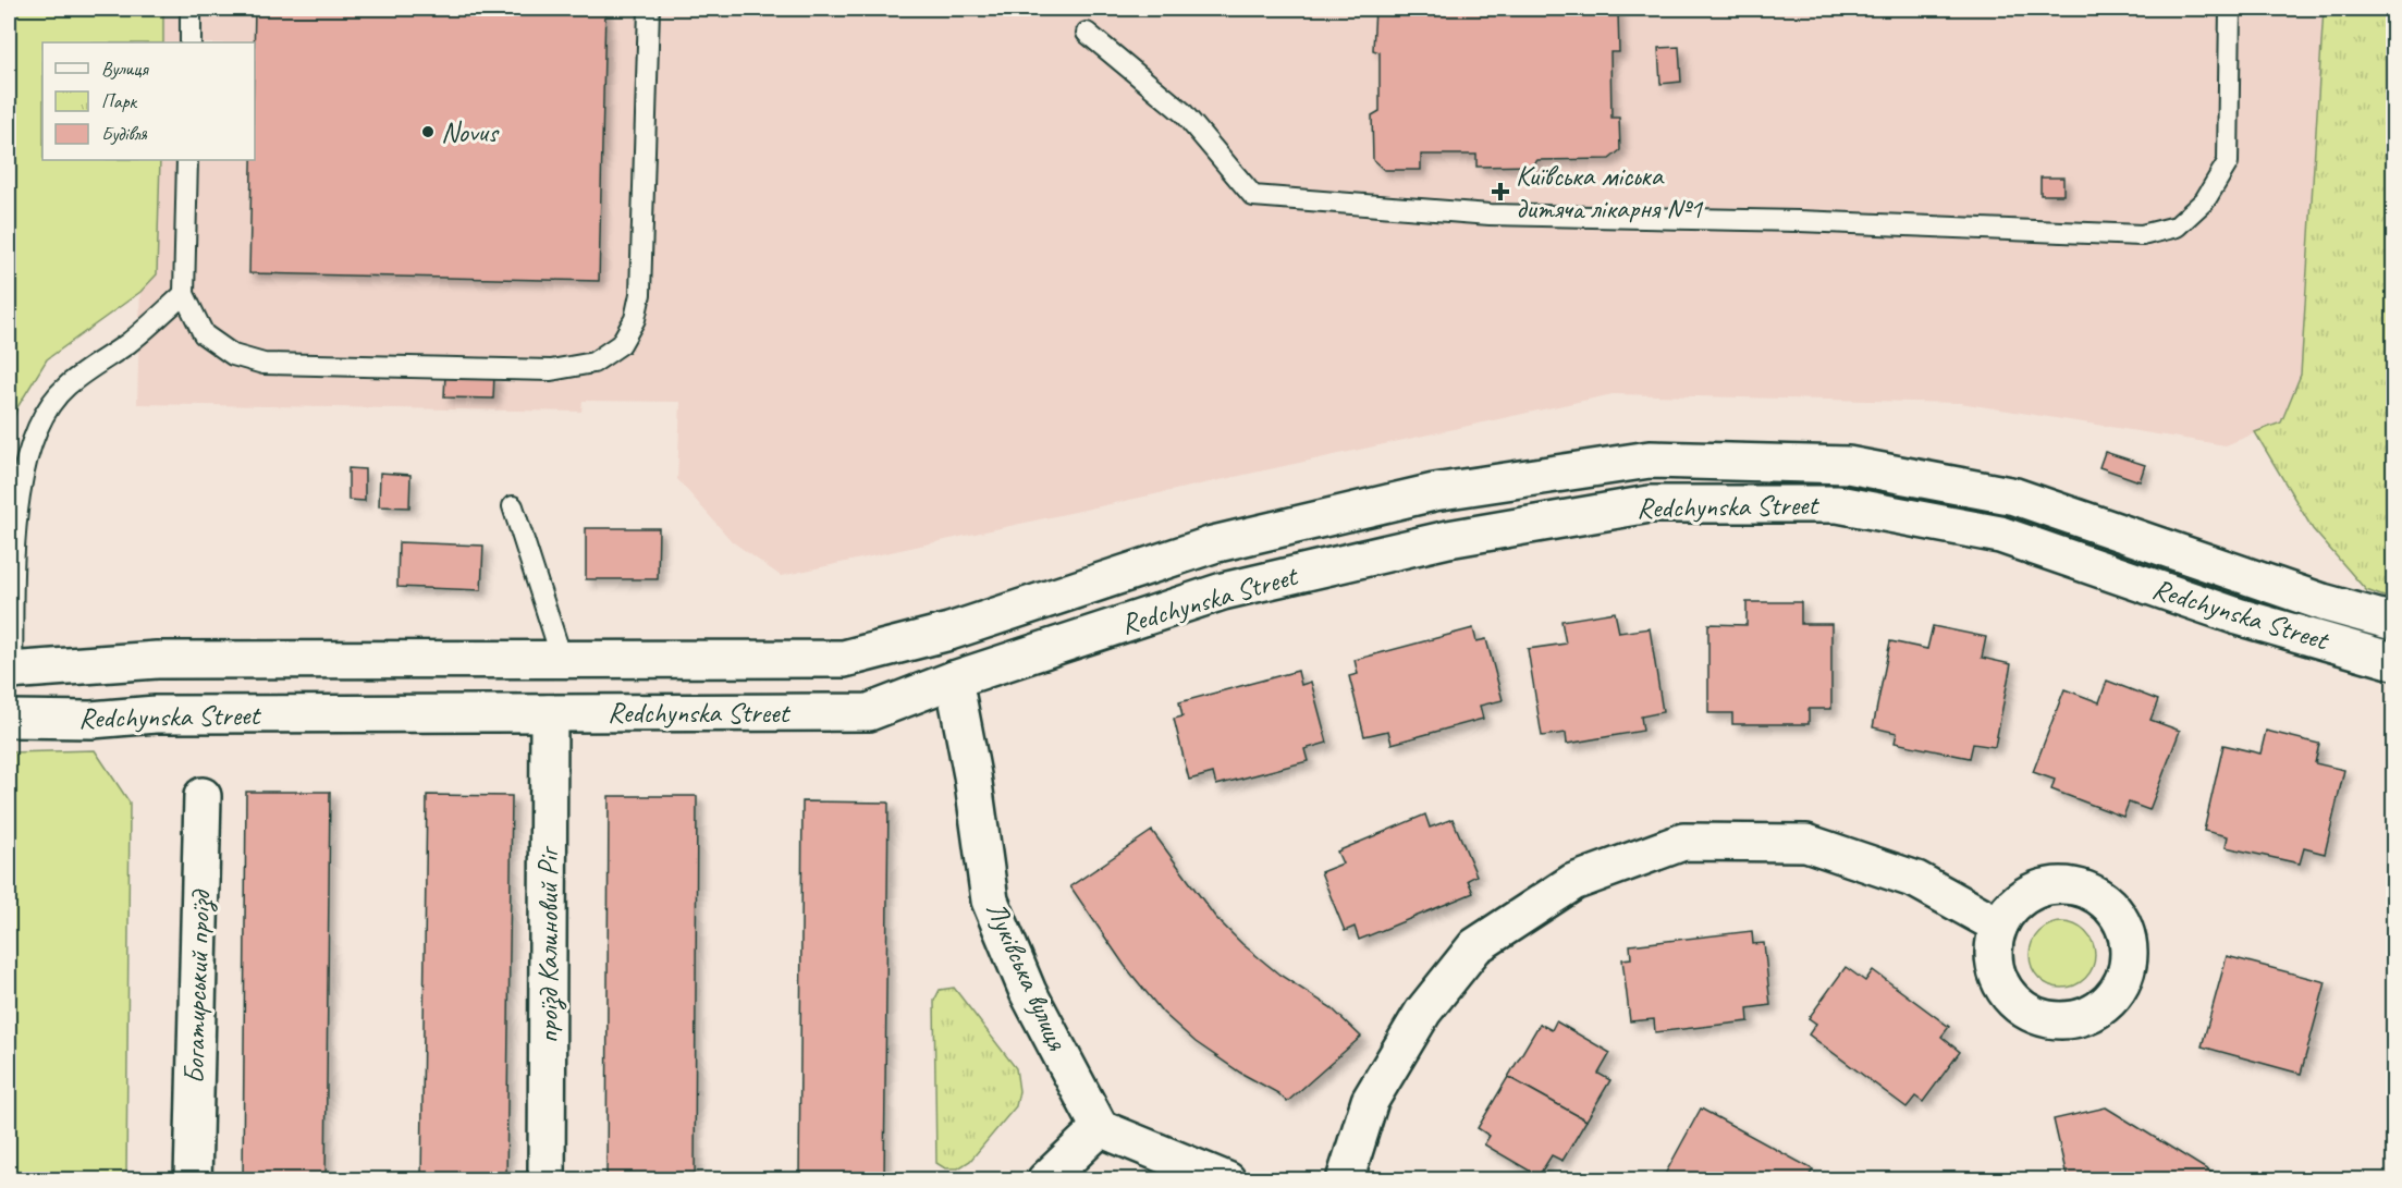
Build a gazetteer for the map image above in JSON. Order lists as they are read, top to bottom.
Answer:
{
  "streets": {
    "street": [
      "Redchynska Street",
      "проїзд Калиновий Ріг",
      "Луківська вулиця",
      "Богатирський проїзд"
    ]
  },
  "crossings": [
    ["Redchynska Street", "проїзд Калиновий Ріг"],
    ["Redchynska Street", "Луківська вулиця"]
  ],
  "places": {
    "other": ["Novus"],
    "health": ["Київська міська дитяча лікарня №1"]
  },
  "legend": ["Вулиця", "Парк", "Будівля"]
}
